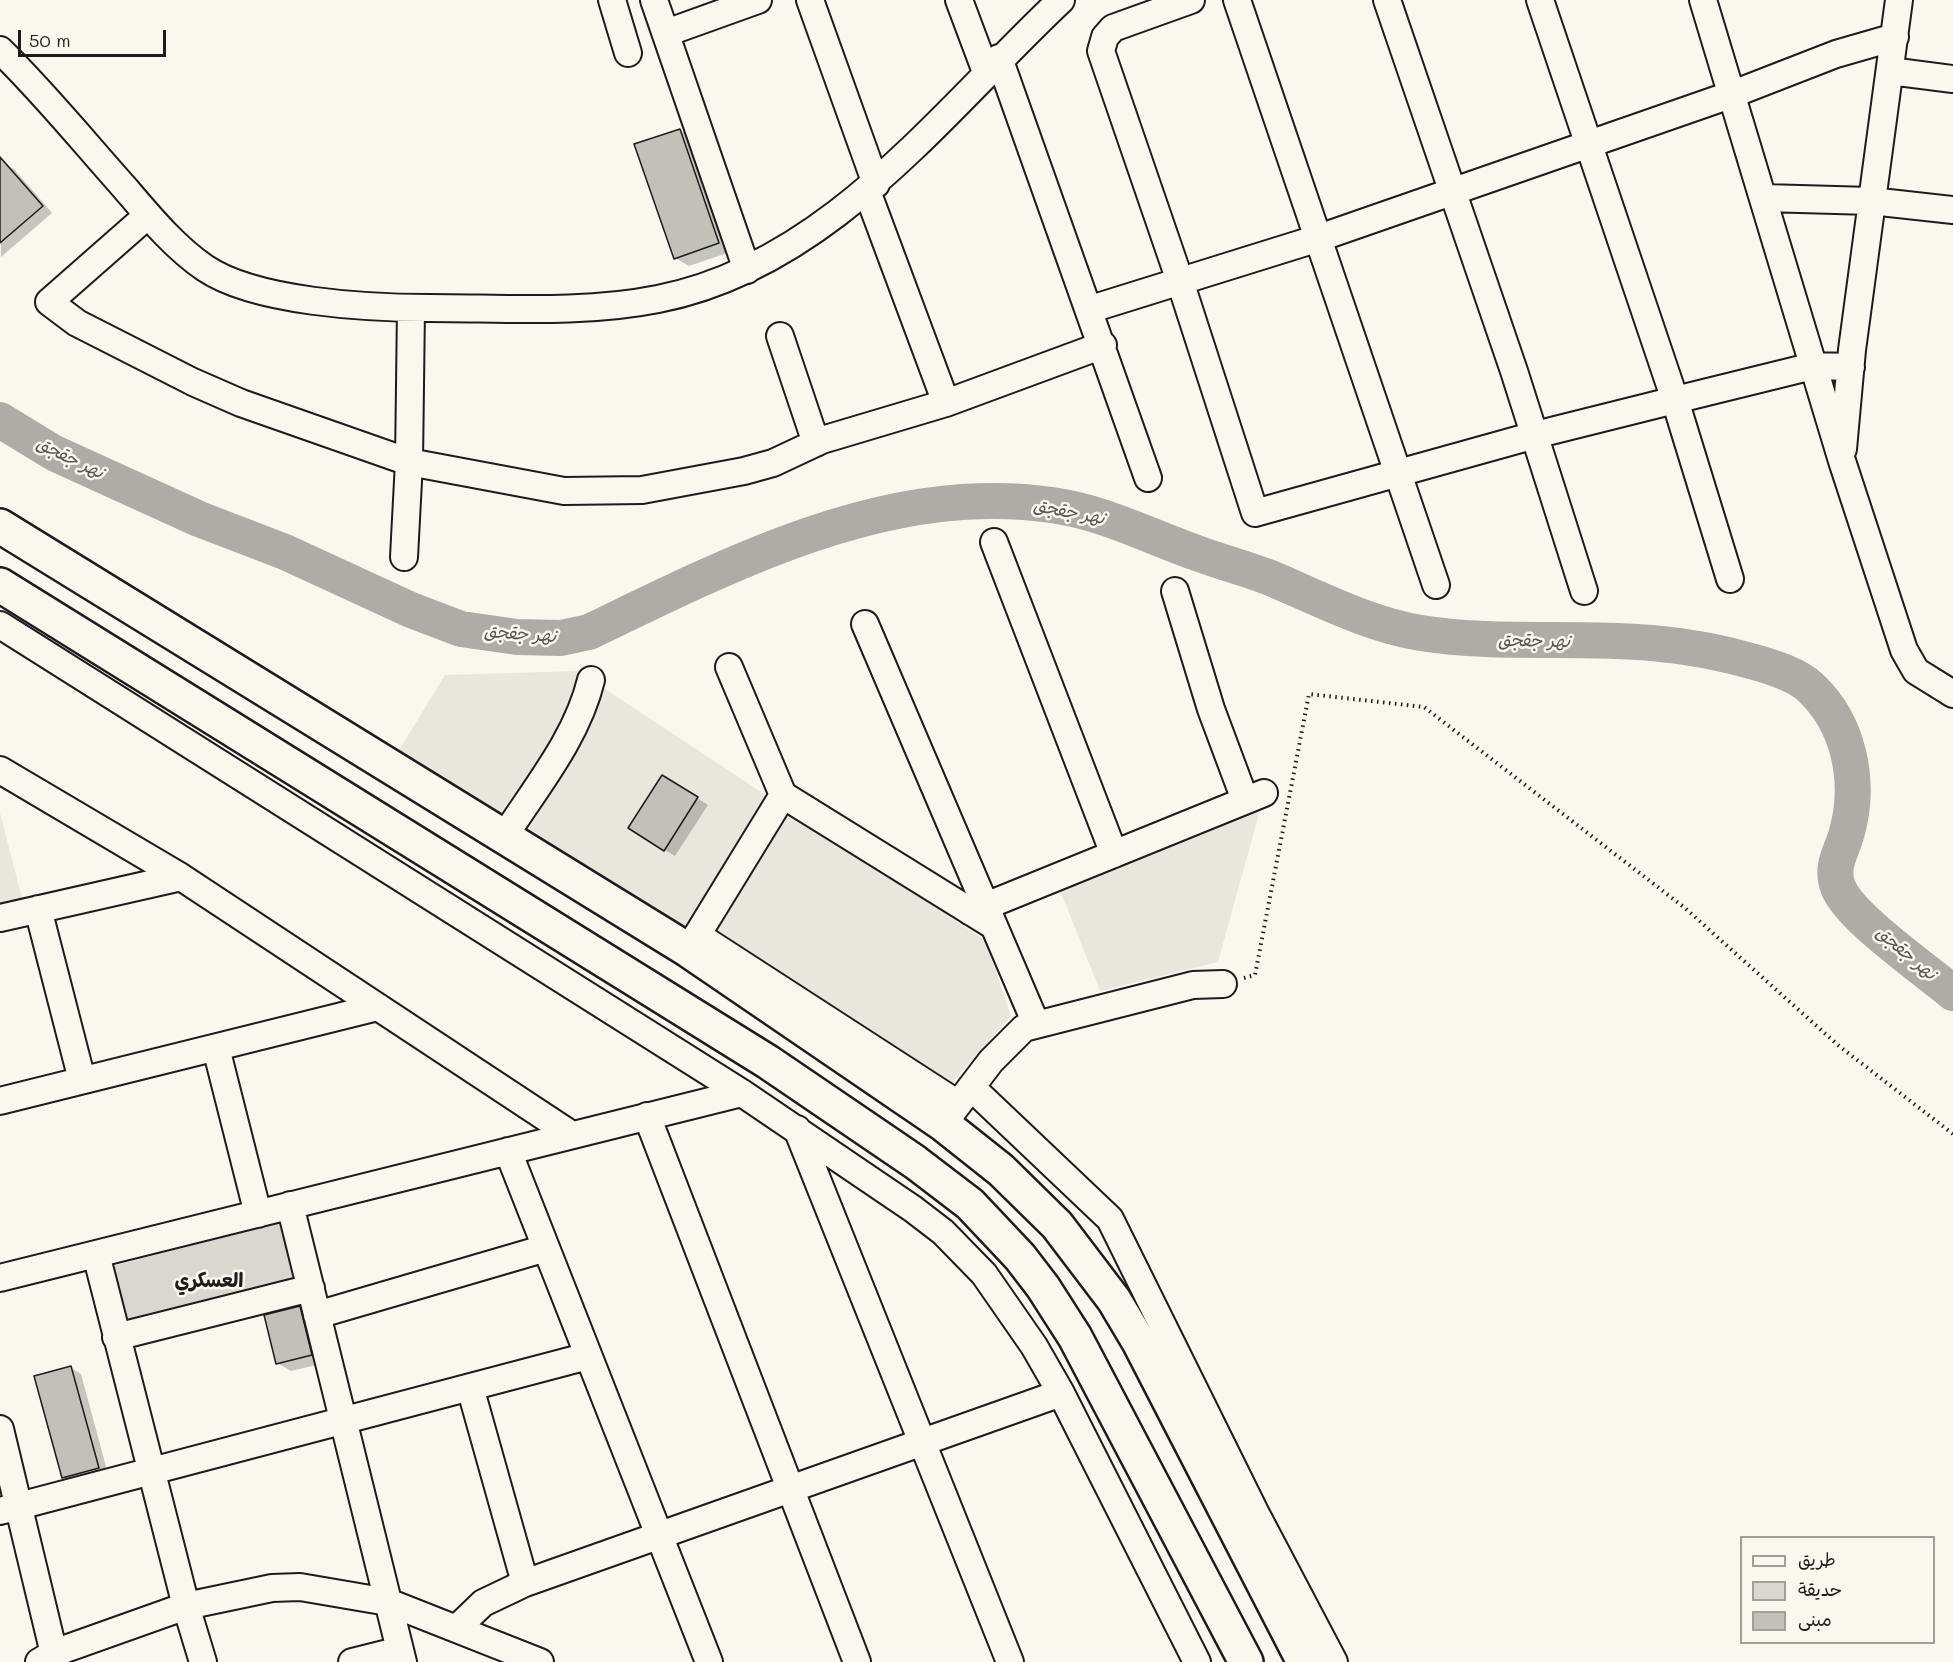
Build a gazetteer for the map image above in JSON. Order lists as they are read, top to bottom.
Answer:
{
  "districts": ["العسكري"],
  "water": ["نهر جقجق"],
  "legend": ["طريق", "حديقة", "مبنى"],
  "scale_bar": "50 m"
}
